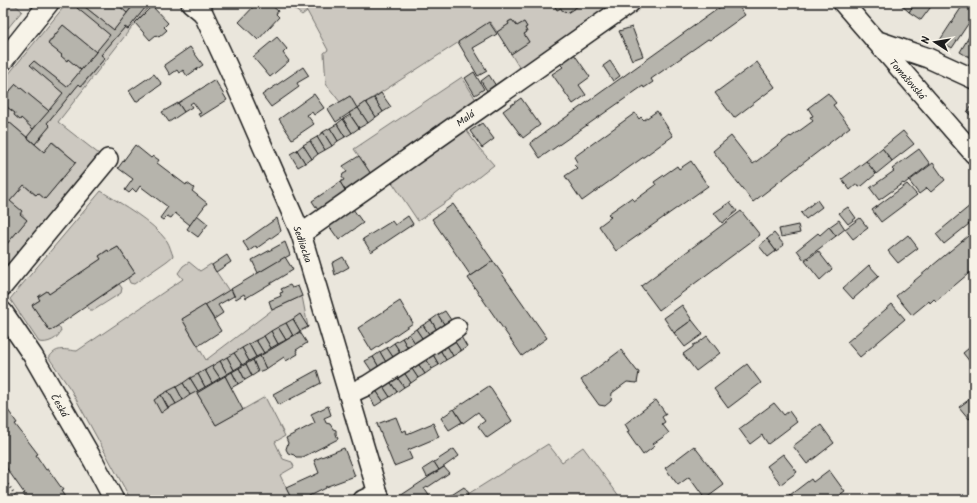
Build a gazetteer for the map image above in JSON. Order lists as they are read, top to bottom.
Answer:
{
  "streets": {
    "street": [
      "Tomašovská",
      "Malá",
      "Sedliacka",
      "Česká"
    ]
  },
  "crossings": [
    ["Malá", "Sedliacka"]
  ],
  "north": "left"
}
